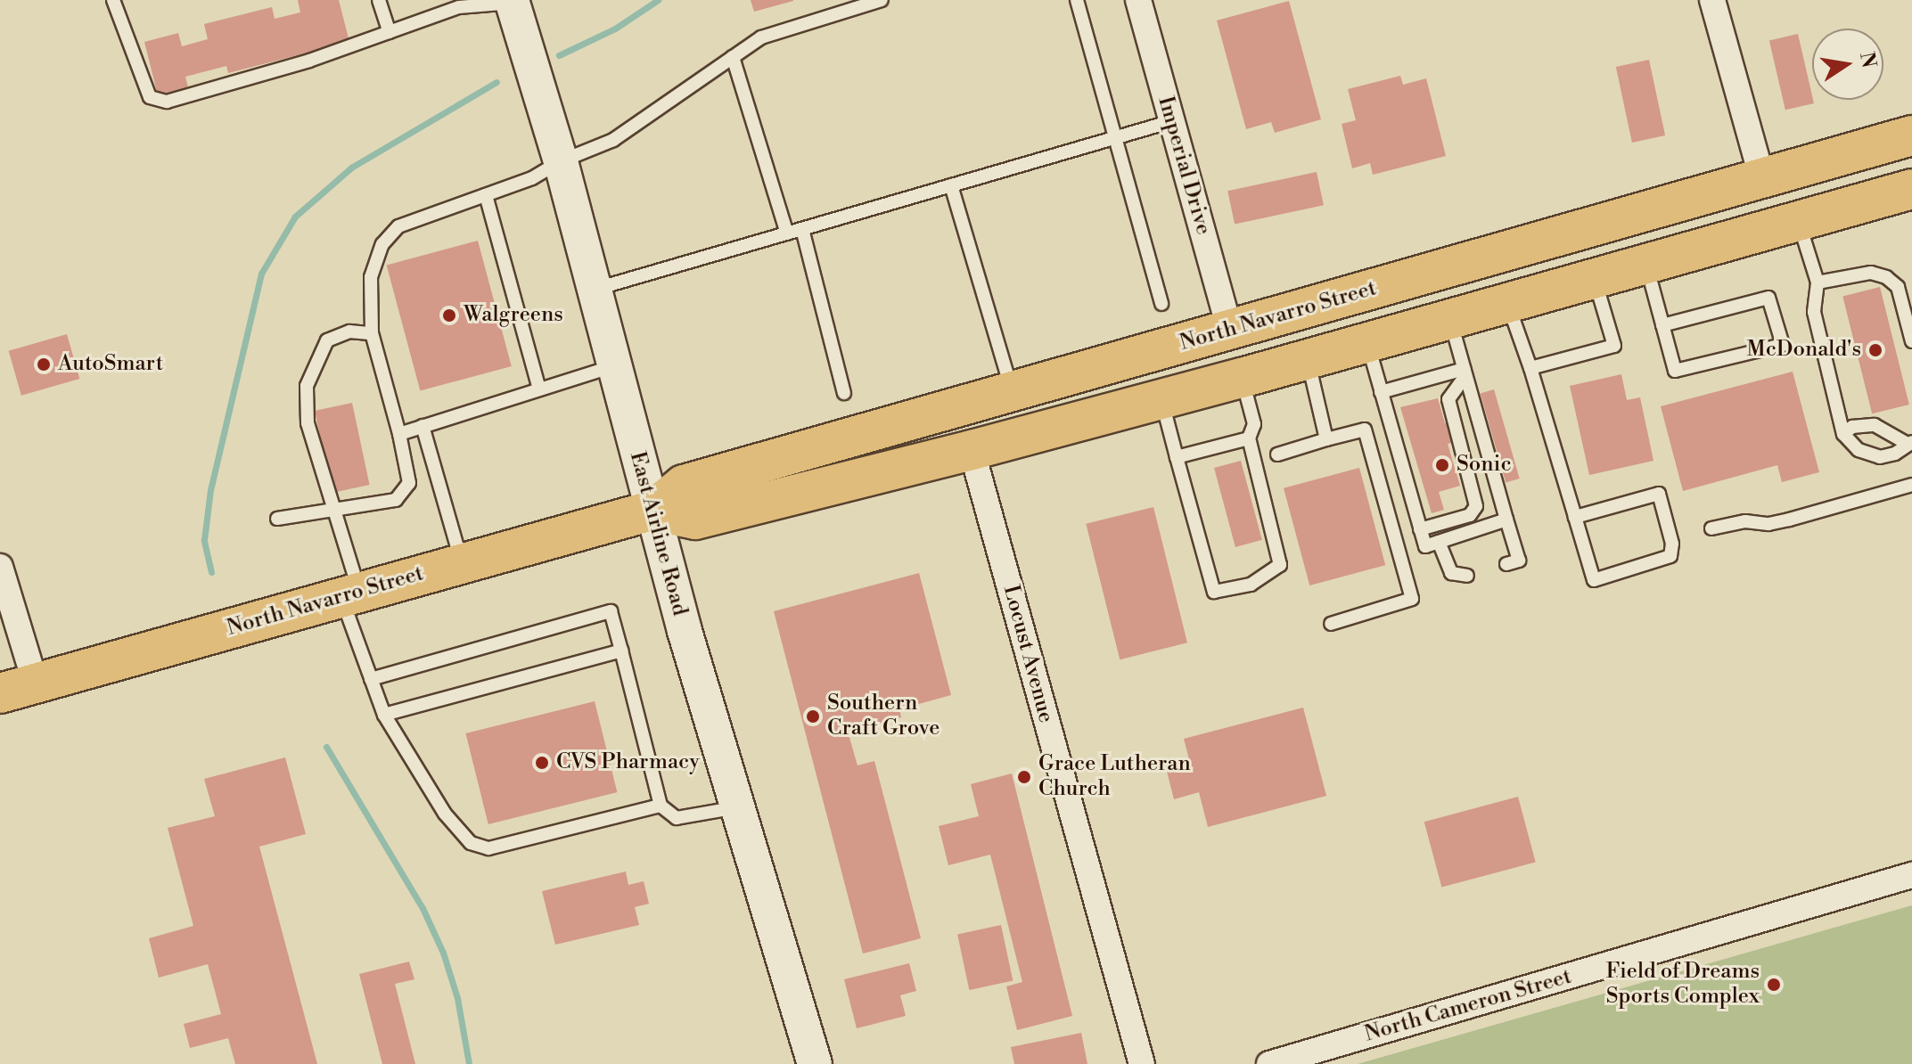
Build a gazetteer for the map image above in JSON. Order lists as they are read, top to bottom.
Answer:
{
  "streets": {
    "main road": ["North Navarro Street", "East Airline Road"],
    "street": ["Imperial Drive", "Locust Avenue", "North Cameron Street"]
  },
  "crossings": [
    ["Imperial Drive", "North Navarro Street"],
    ["North Navarro Street", "East Airline Road"],
    ["North Navarro Street", "Locust Avenue"]
  ],
  "places": [
    "Walgreens",
    "McDonald's",
    "AutoSmart",
    "Sonic",
    "Southern Craft Grove",
    "CVS Pharmacy",
    "Grace Lutheran Church",
    "Field of Dreams Sports Complex"
  ],
  "north": "right"
}
